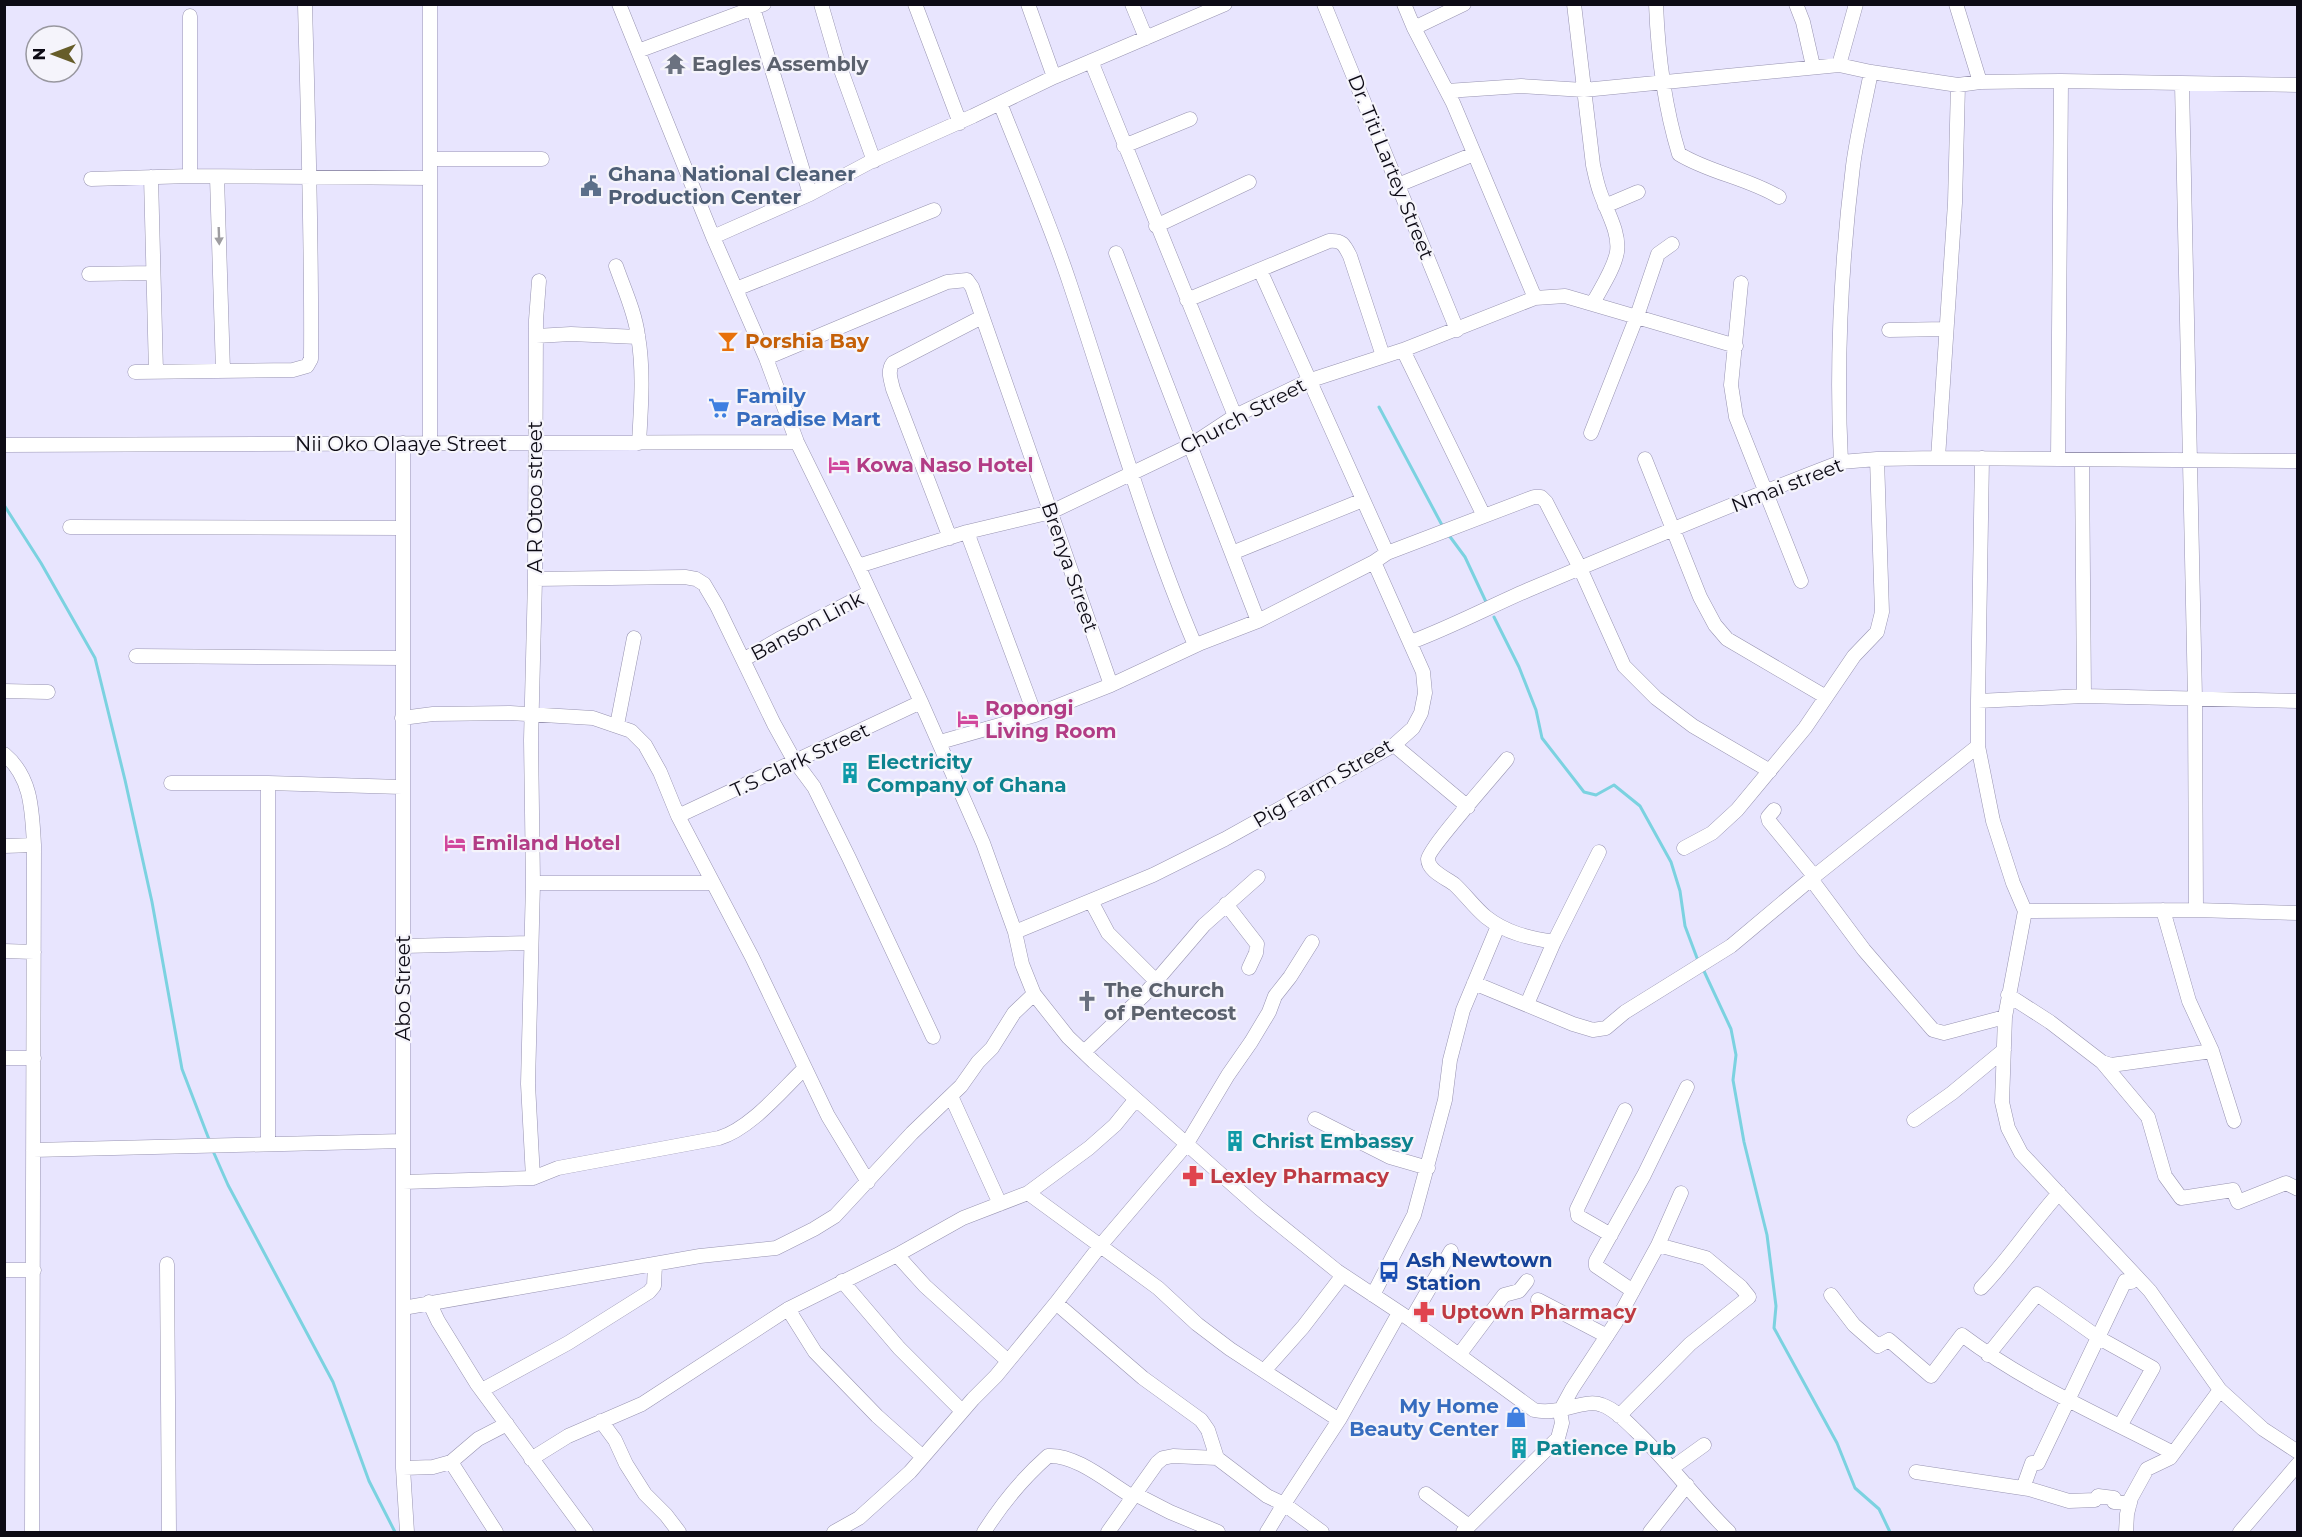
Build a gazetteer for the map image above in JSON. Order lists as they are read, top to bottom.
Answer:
{
  "streets": {
    "street": [
      "Dr. Titi Lartey Street",
      "Church Street",
      "Nii Oko Olaaye Street",
      "Nmai street",
      "A R Otoo street",
      "Brenya Street",
      "Banson Link",
      "T.S Clark Street",
      "Pig Farm Street",
      "Abo Street"
    ]
  },
  "crossings": [
    ["Dr. Titi Lartey Street", "Church Street"],
    ["Church Street", "Brenya Street"],
    ["Nii Oko Olaaye Street", "A R Otoo street"],
    ["Nii Oko Olaaye Street", "Abo Street"],
    ["Nmai street", "Pig Farm Street"]
  ],
  "places": {
    "temple": ["Eagles Assembly"],
    "public building": ["Ghana National Cleaner Production Center"],
    "bar": ["Porshia Bay"],
    "supermarket": ["Family Paradise Mart"],
    "hotel": ["Kowa Naso Hotel", "Ropongi Living Room", "Emiland Hotel"],
    "building": ["Electricity Company of Ghana", "Christ Embassy", "Patience Pub"],
    "church": ["The Church of Pentecost"],
    "pharmacy": ["Lexley Pharmacy", "Uptown Pharmacy"],
    "bus stop": ["Ash Newtown Station"],
    "shop": ["My Home Beauty Center"]
  },
  "north": "left"
}
